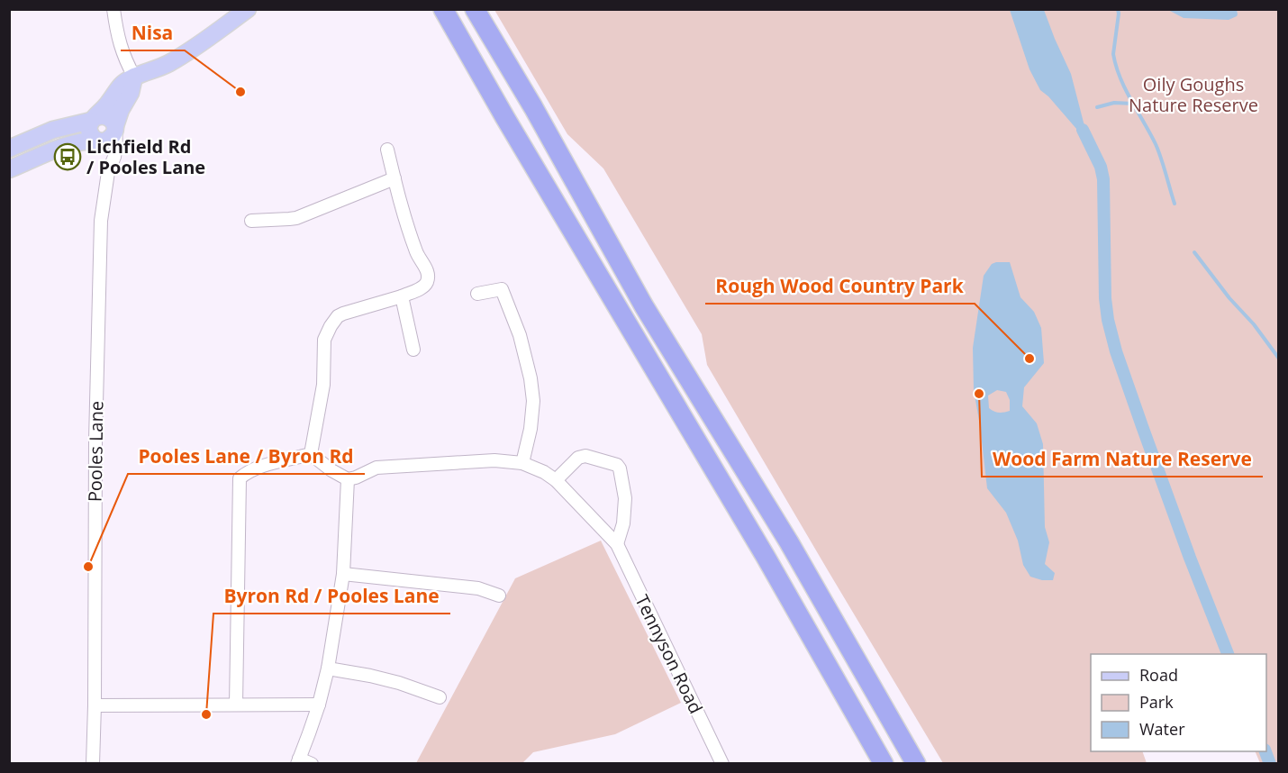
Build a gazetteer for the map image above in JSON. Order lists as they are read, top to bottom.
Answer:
{
  "streets": {
    "street": ["Pooles Lane", "Tennyson Road"]
  },
  "parks": ["Oily Goughs Nature Reserve"],
  "places": {
    "other": [
      "Nisa",
      "Rough Wood Country Park",
      "Wood Farm Nature Reserve",
      "Pooles Lane / Byron Rd",
      "Byron Rd / Pooles Lane"
    ],
    "bus stop": ["Lichfield Rd / Pooles Lane"]
  },
  "legend": ["Road", "Park", "Water"]
}
